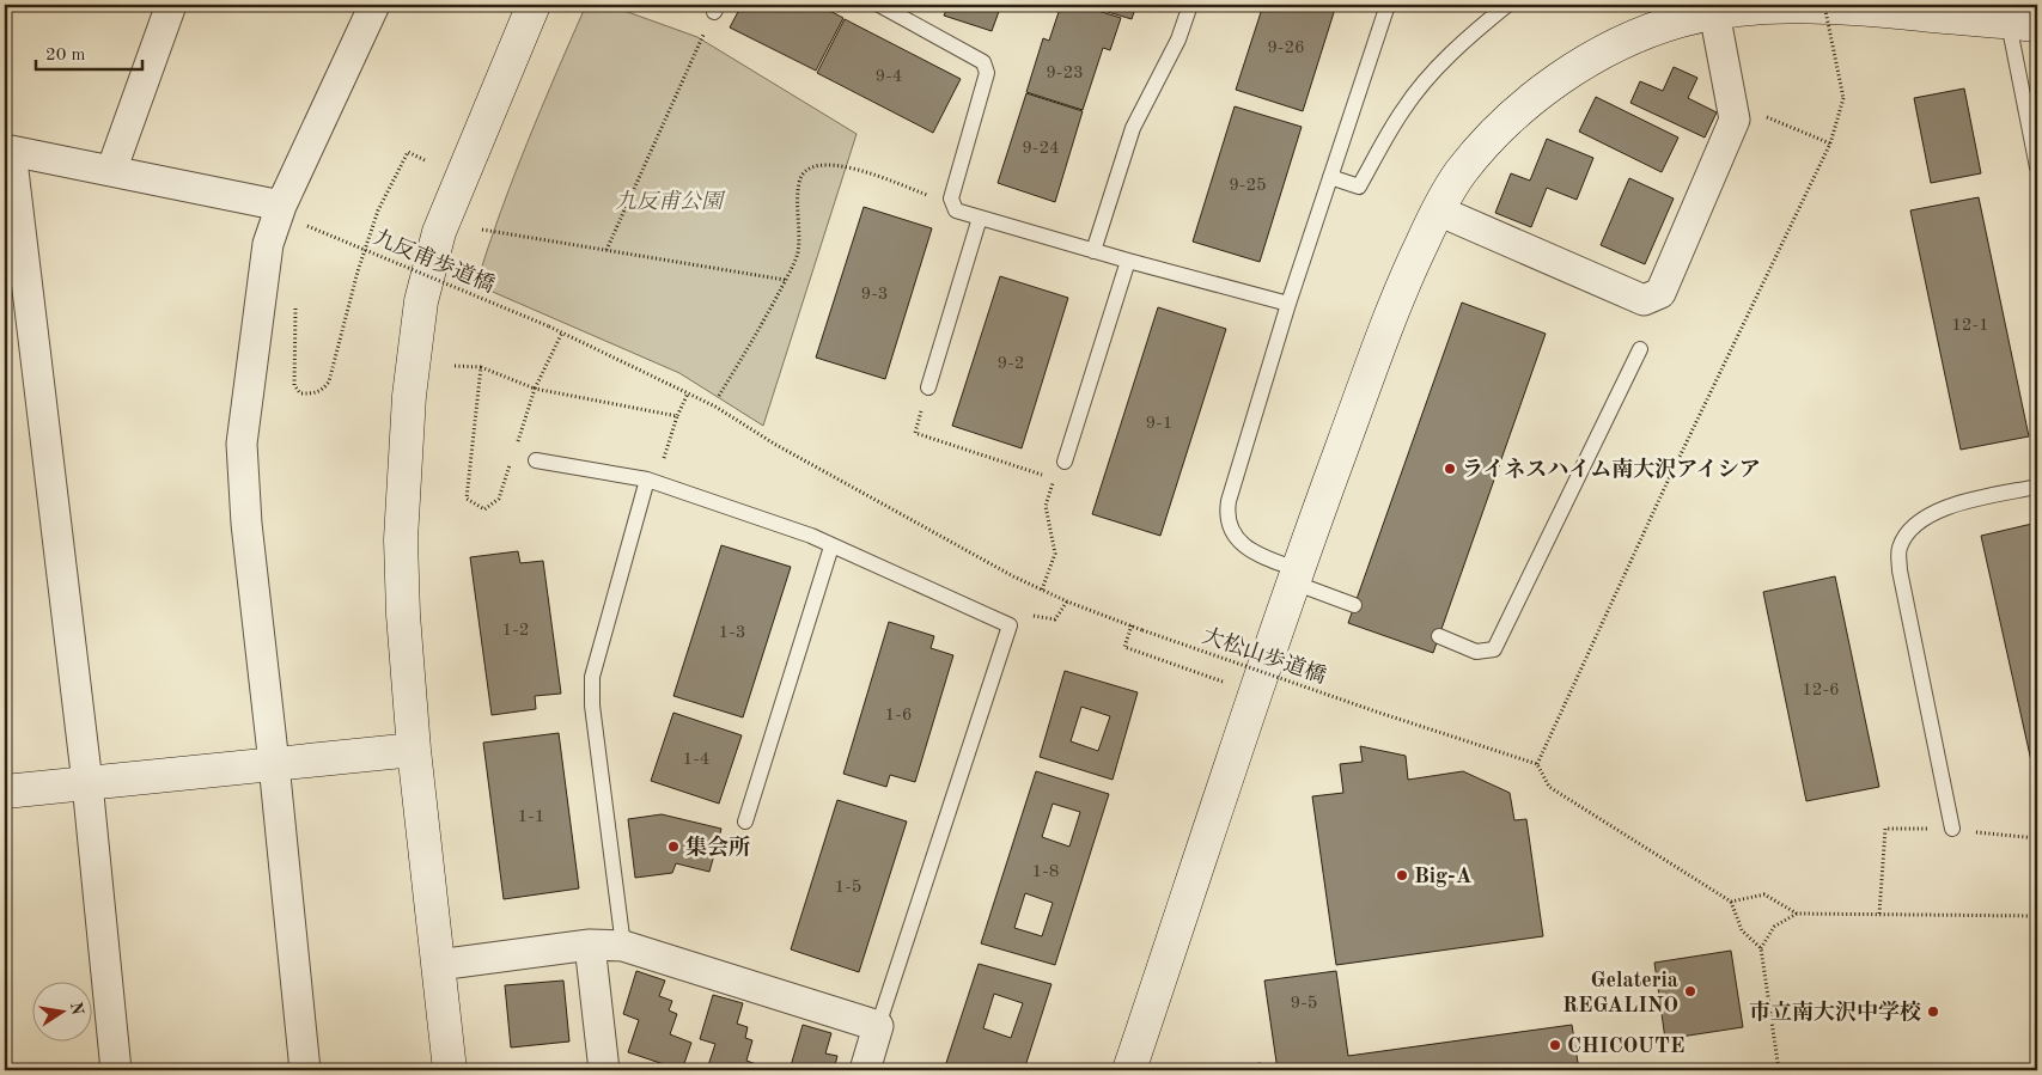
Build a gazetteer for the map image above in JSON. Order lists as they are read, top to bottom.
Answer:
{
  "streets": {
    "path": ["九反甫歩道橋", "大松山歩道橋"]
  },
  "crossings": [
    ["九反甫歩道橋", "大松山歩道橋"]
  ],
  "parks": ["九反甫公園"],
  "places": [
    "ライネスハイム南大沢アイシア",
    "集会所",
    "Big-A",
    "Gelateria REGALINO",
    "市立南大沢中学校",
    "CHICOUTE"
  ],
  "house_numbers": [
    "9-26",
    "9-23",
    "9-4",
    "9-24",
    "9-25",
    "9-3",
    "12-1",
    "9-2",
    "9-1",
    "1-2",
    "1-3",
    "12-6",
    "1-6",
    "1-4",
    "1-1",
    "1-8",
    "1-5",
    "9-5"
  ],
  "scale_bar": "20 m",
  "north": "right"
}
